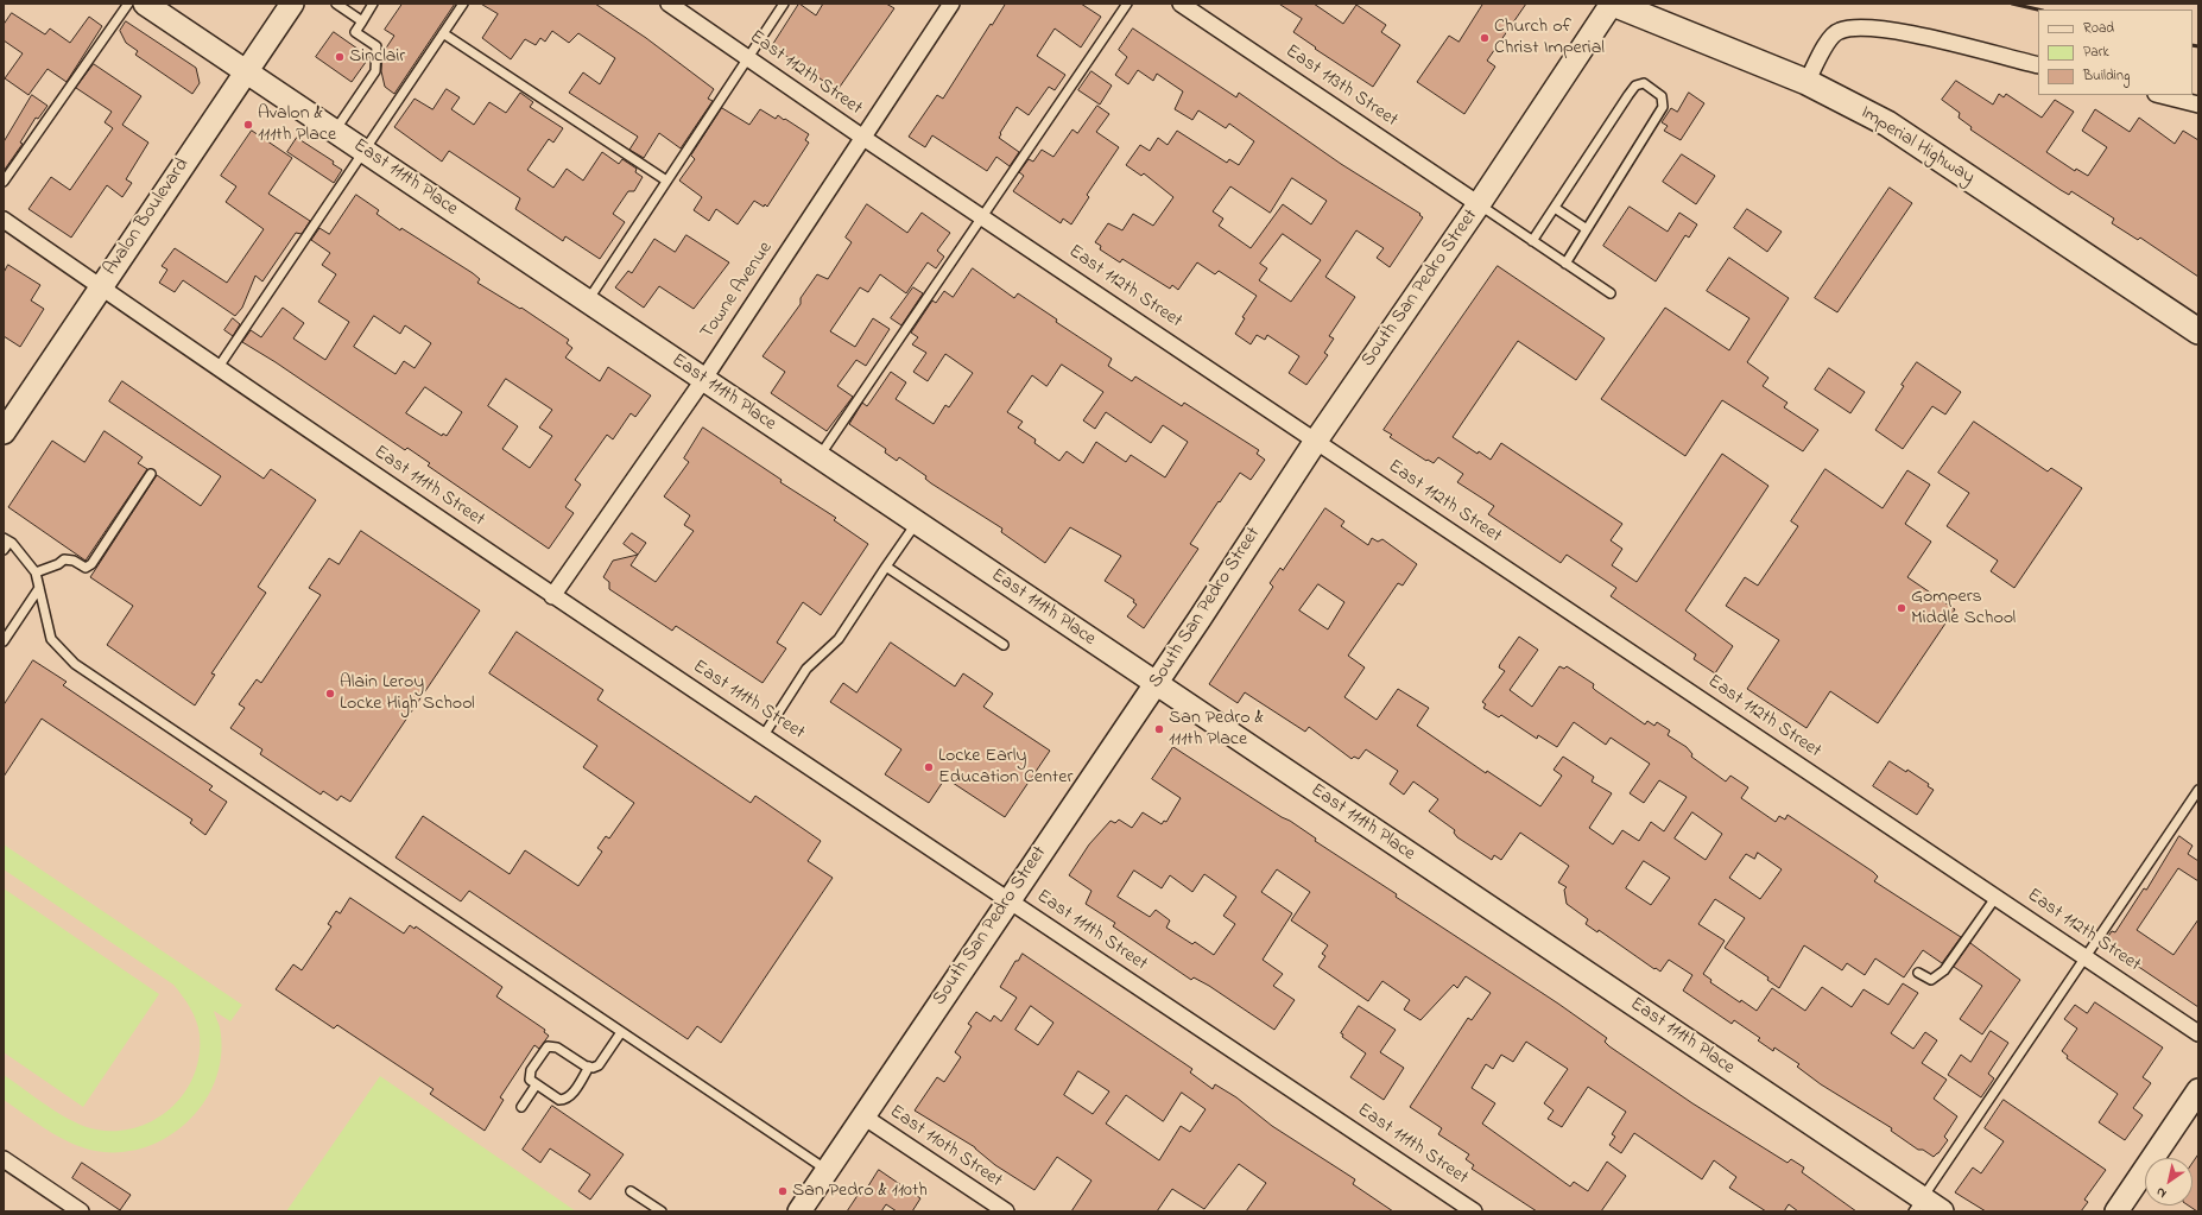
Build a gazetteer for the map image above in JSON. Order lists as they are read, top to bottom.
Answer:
{
  "streets": {
    "main road": ["Imperial Highway"],
    "street": [
      "East 112th Street",
      "East 113th Street",
      "East 111th Place",
      "Avalon Boulevard",
      "South San Pedro Street",
      "Towne Avenue",
      "East 111th Street",
      "East 110th Street"
    ]
  },
  "crossings": [
    ["East 112th Street", "South San Pedro Street"],
    ["East 112th Street", "Towne Avenue"],
    ["East 113th Street", "South San Pedro Street"],
    ["Imperial Highway", "South San Pedro Street"],
    ["East 111th Place", "Avalon Boulevard"],
    ["East 111th Place", "South San Pedro Street"],
    ["East 111th Place", "Towne Avenue"],
    ["Avalon Boulevard", "East 111th Street"],
    ["South San Pedro Street", "East 111th Street"],
    ["South San Pedro Street", "East 110th Street"],
    ["Towne Avenue", "East 111th Street"]
  ],
  "places": [
    "Church of Christ Imperial",
    "Sinclair",
    "Avalon & 111th Place",
    "Gompers Middle School",
    "Alain Leroy Locke High School",
    "San Pedro & 111th Place",
    "Locke Early Education Center",
    "San Pedro & 110th"
  ],
  "legend": ["Road", "Park", "Building"],
  "north": "bottom left"
}
